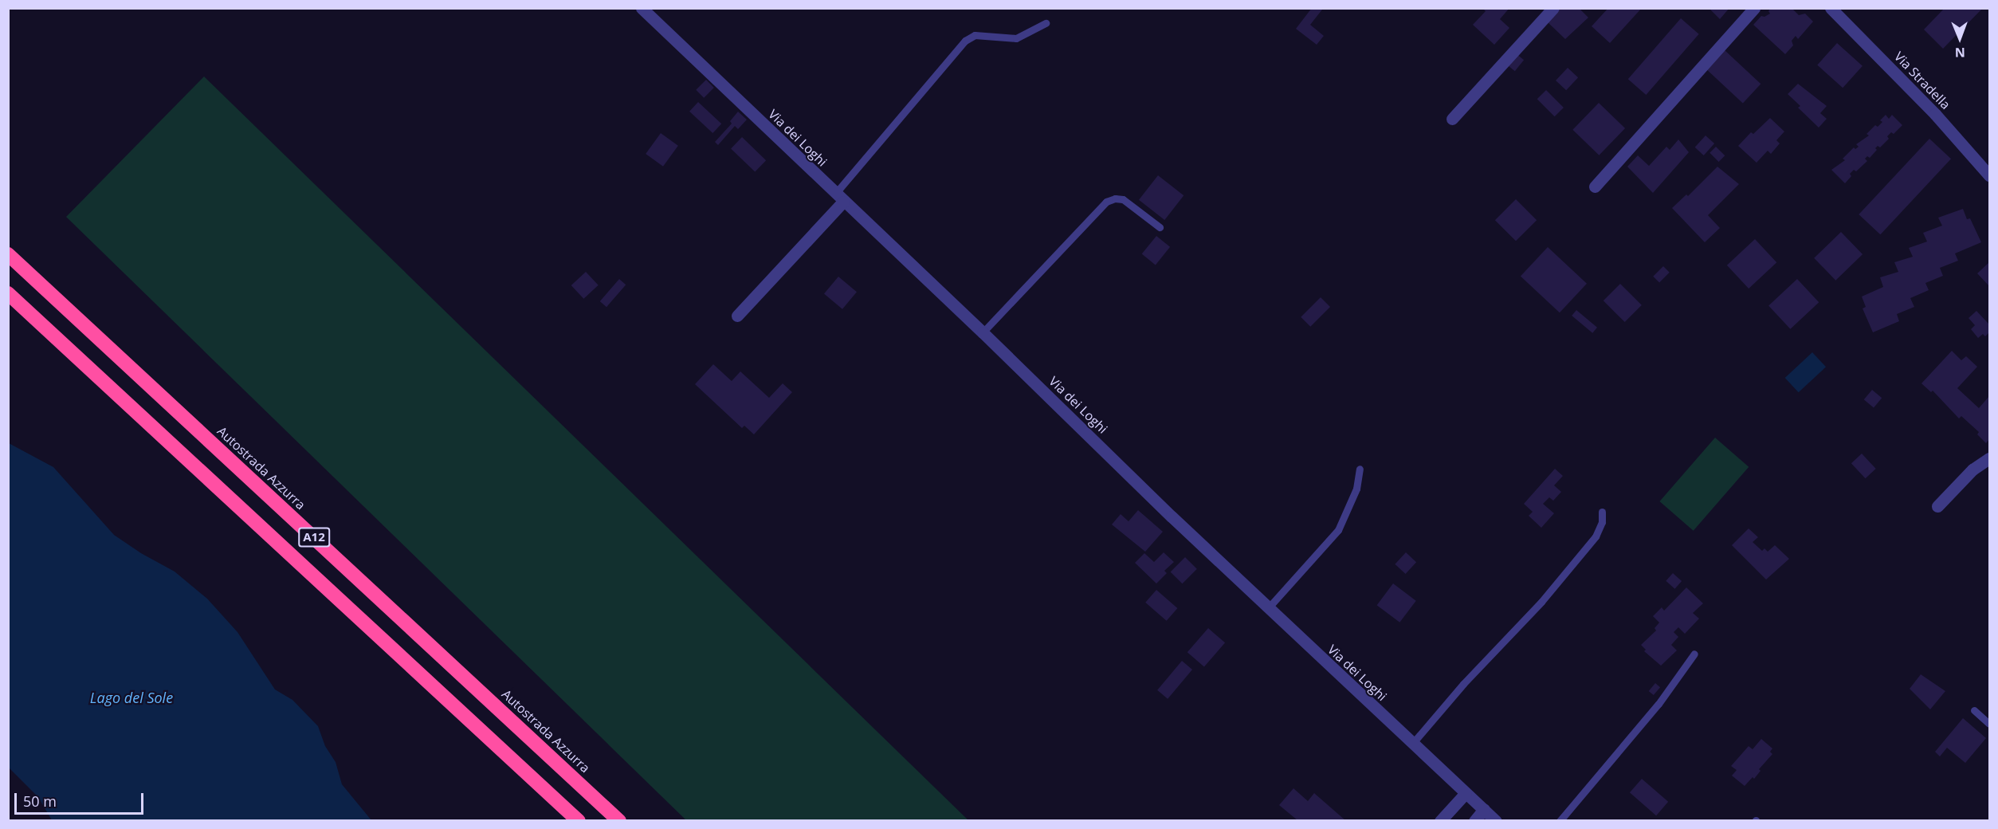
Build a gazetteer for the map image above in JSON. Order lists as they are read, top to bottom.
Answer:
{
  "streets": {
    "highway": ["Autostrada Azzurra", "A12"],
    "street": ["Via Stradella", "Via dei Loghi"]
  },
  "water": ["Lago del Sole"],
  "scale_bar": "50 m",
  "north": "bottom"
}
